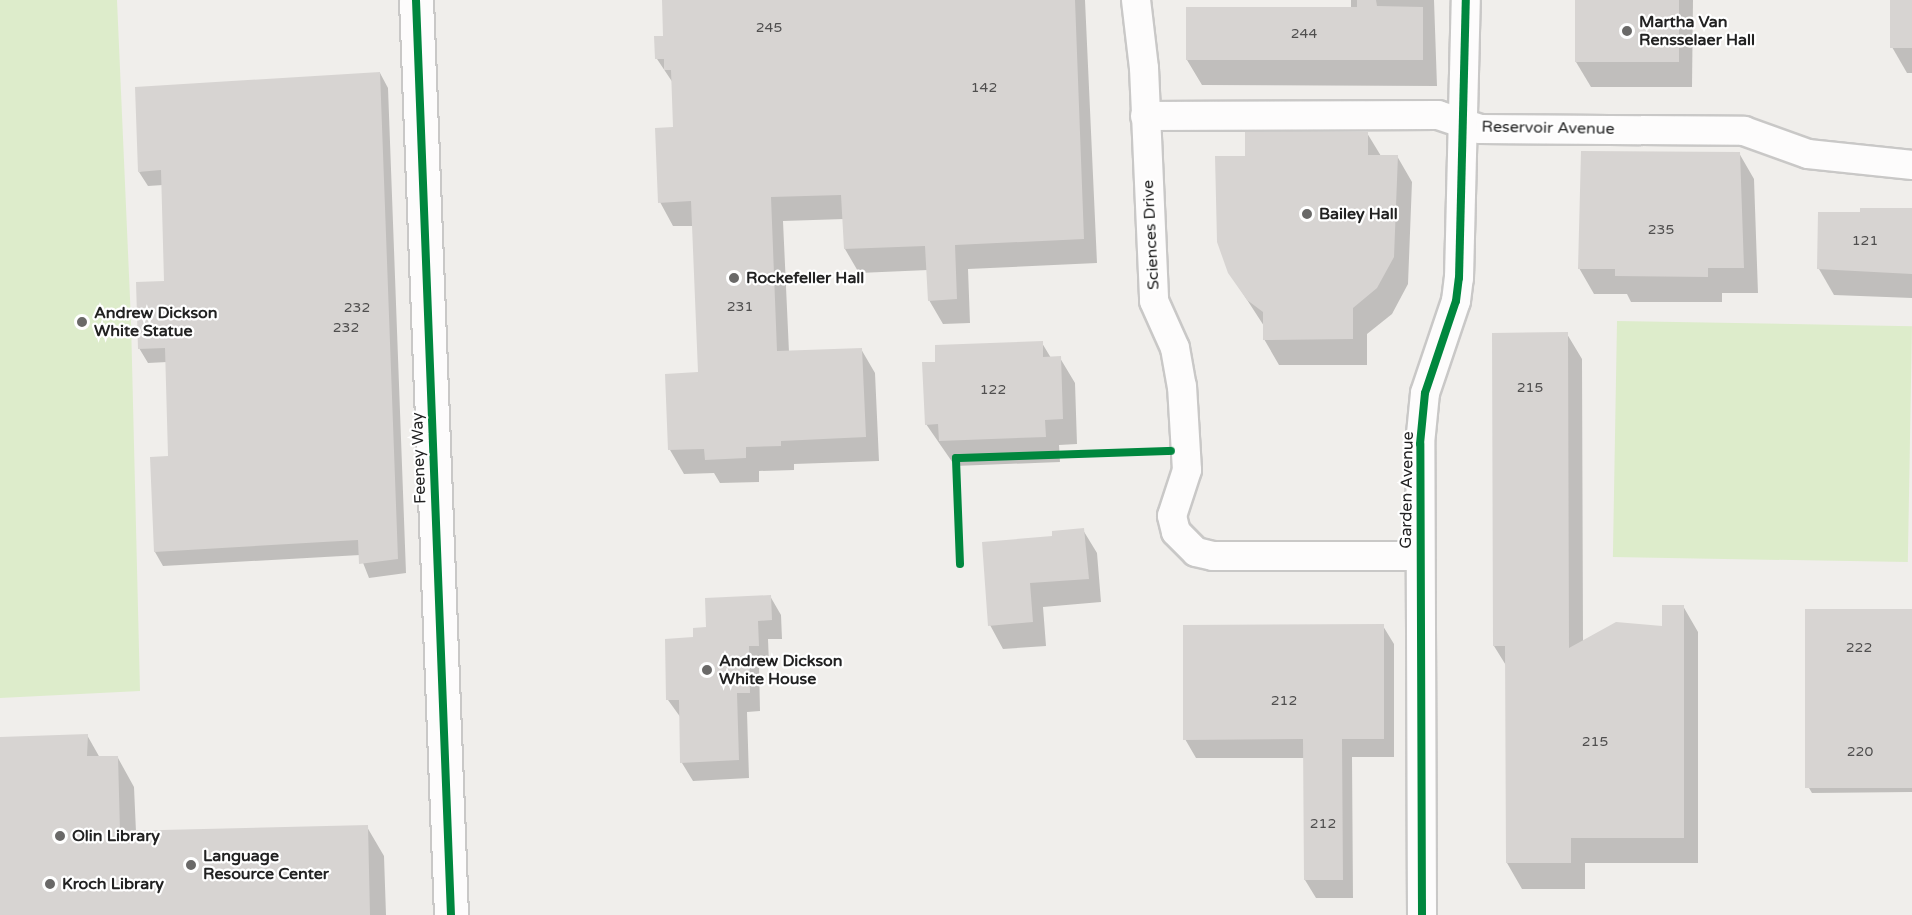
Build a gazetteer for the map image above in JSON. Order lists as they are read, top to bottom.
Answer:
{
  "streets": {
    "street": [
      "Reservoir Avenue",
      "Sciences Drive",
      "Feeney Way",
      "Garden Avenue"
    ]
  },
  "crossings": [
    ["Reservoir Avenue", "Sciences Drive"],
    ["Reservoir Avenue", "Garden Avenue"],
    ["Sciences Drive", "Garden Avenue"]
  ],
  "places": [
    "Martha Van Rensselaer Hall",
    "Bailey Hall",
    "Rockefeller Hall",
    "Andrew Dickson White Statue",
    "Andrew Dickson White House",
    "Olin Library",
    "Language Resource Center",
    "Kroch Library"
  ],
  "house_numbers": [
    "245",
    "244",
    "142",
    "235",
    "121",
    "231",
    "232",
    "232",
    "215",
    "122",
    "222",
    "212",
    "215",
    "220",
    "212"
  ]
}
